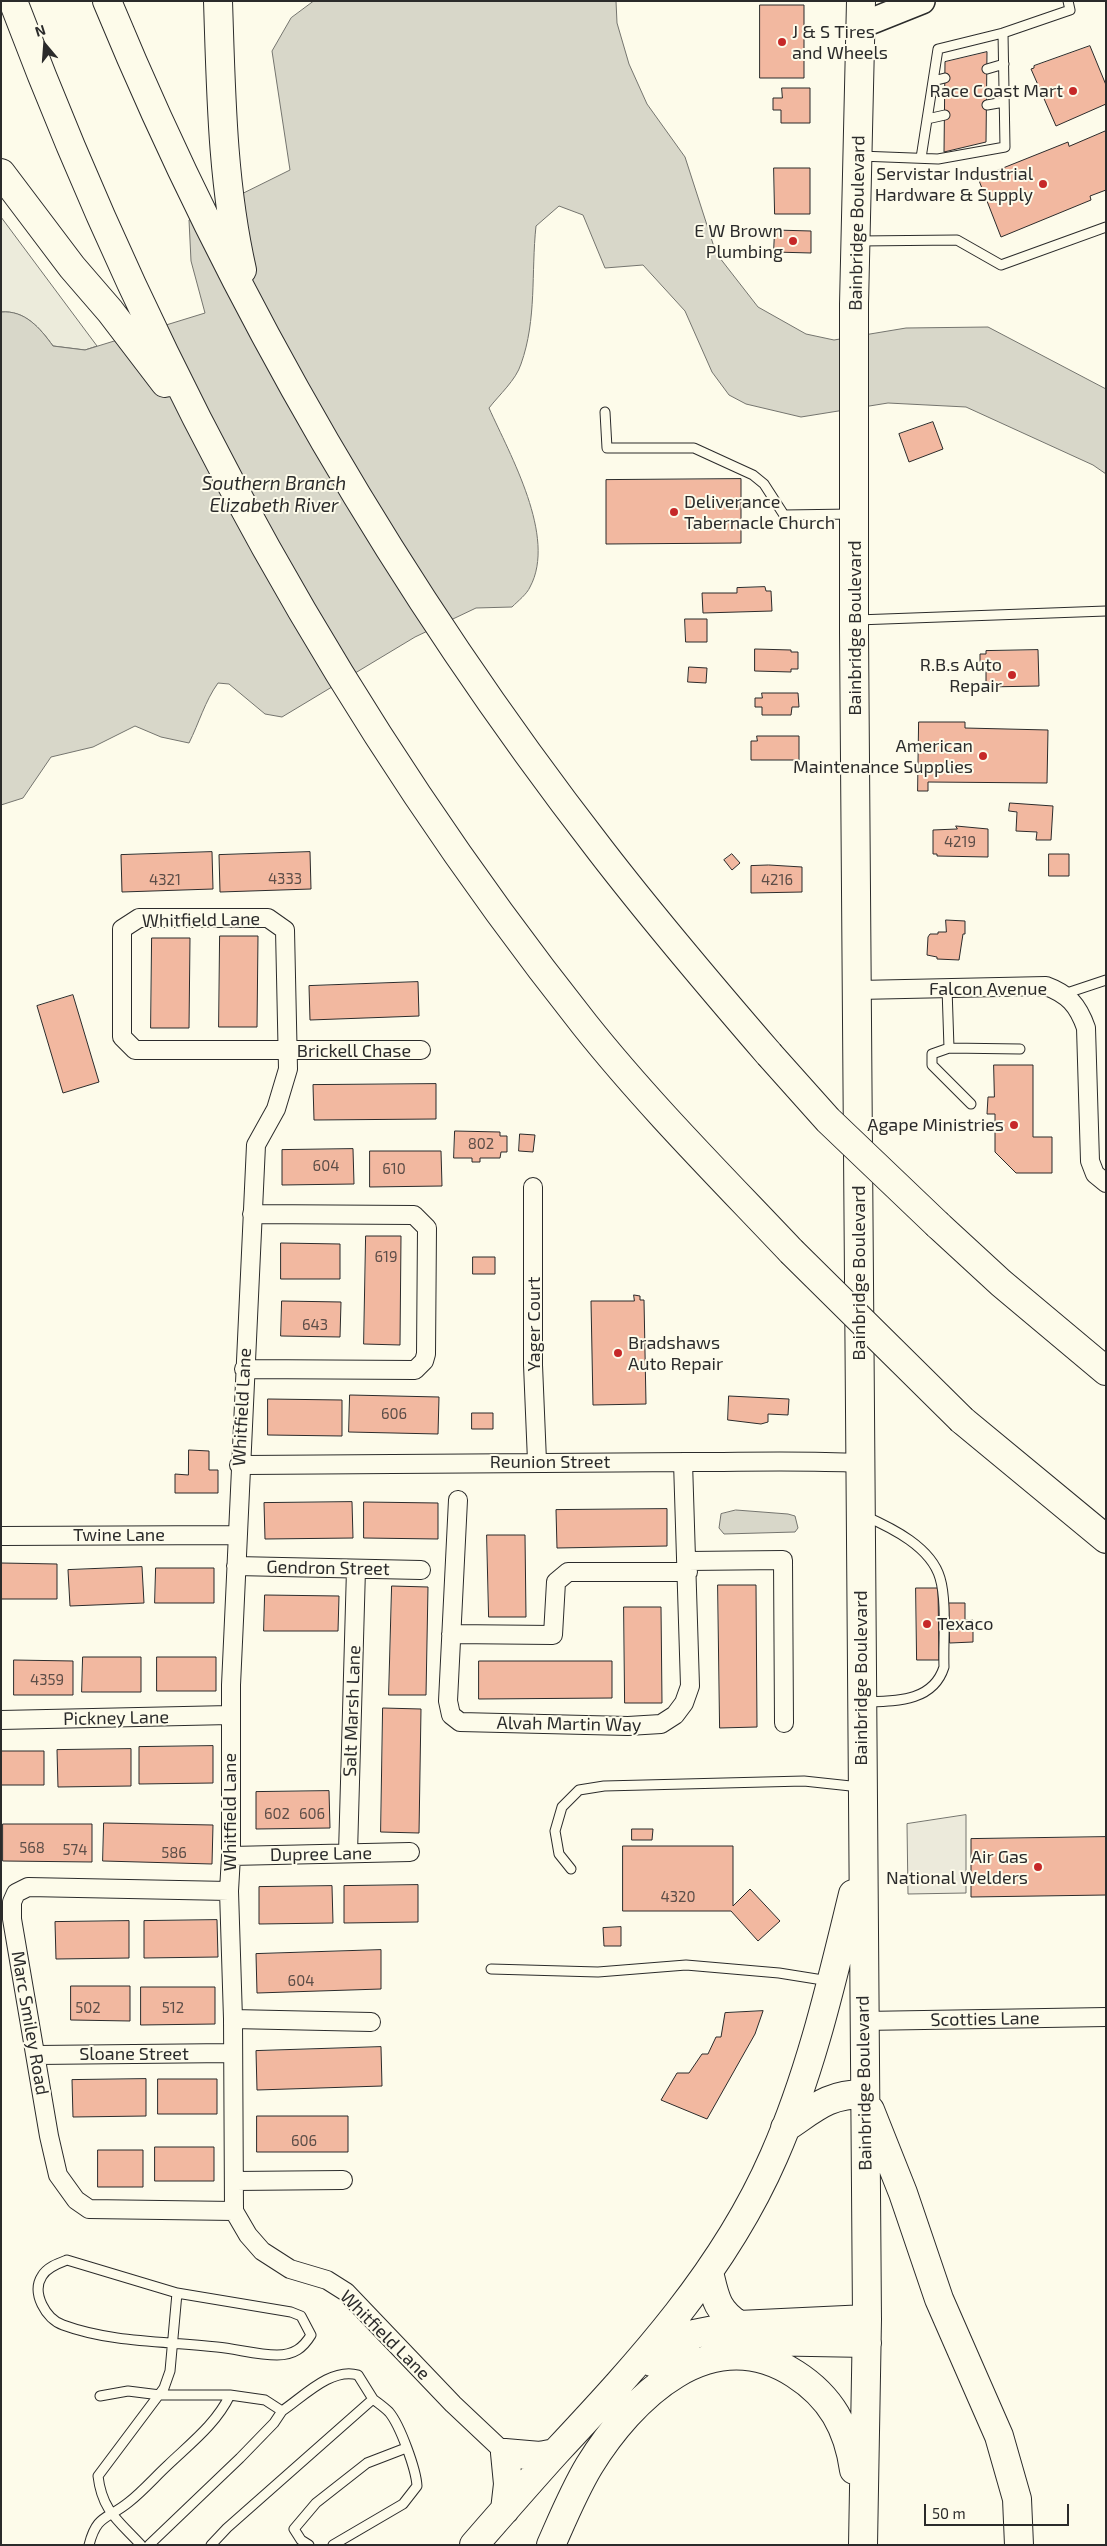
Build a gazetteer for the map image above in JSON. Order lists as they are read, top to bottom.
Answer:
{
  "streets": {
    "main road": ["Bainbridge Boulevard"],
    "street": [
      "Whitfield Lane",
      "Falcon Avenue",
      "Brickell Chase",
      "Yager Court",
      "Reunion Street",
      "Twine Lane",
      "Gendron Street",
      "Salt Marsh Lane",
      "Pickney Lane",
      "Alvah Martin Way",
      "Dupree Lane",
      "Scotties Lane",
      "Marc Smiley Road",
      "Sloane Street"
    ]
  },
  "crossings": [
    ["Bainbridge Boulevard", "Falcon Avenue"],
    ["Bainbridge Boulevard", "Reunion Street"],
    ["Bainbridge Boulevard", "Scotties Lane"],
    ["Whitfield Lane", "Brickell Chase"],
    ["Whitfield Lane", "Reunion Street"],
    ["Whitfield Lane", "Twine Lane"],
    ["Whitfield Lane", "Gendron Street"],
    ["Whitfield Lane", "Pickney Lane"],
    ["Whitfield Lane", "Dupree Lane"],
    ["Whitfield Lane", "Marc Smiley Road"],
    ["Whitfield Lane", "Sloane Street"],
    ["Yager Court", "Reunion Street"],
    ["Reunion Street", "Alvah Martin Way"],
    ["Gendron Street", "Salt Marsh Lane"],
    ["Salt Marsh Lane", "Dupree Lane"],
    ["Marc Smiley Road", "Sloane Street"]
  ],
  "water": ["Southern Branch Elizabeth River"],
  "places": [
    "J & S Tires and Wheels",
    "Race Coast Mart",
    "Servistar Industrial Hardware & Supply",
    "E W Brown Plumbing",
    "Deliverance Tabernacle Church",
    "R.B.s Auto Repair",
    "American Maintenance Supplies",
    "Agape Ministries",
    "Bradshaws Auto Repair",
    "Texaco",
    "Air Gas National Welders"
  ],
  "house_numbers": [
    "4219",
    "4333",
    "4321",
    "4216",
    "802",
    "604",
    "610",
    "619",
    "643",
    "606",
    "4359",
    "602",
    "606",
    "568",
    "574",
    "586",
    "4320",
    "604",
    "502",
    "512",
    "606"
  ],
  "scale_bar": "50 m",
  "north": "top"
}
